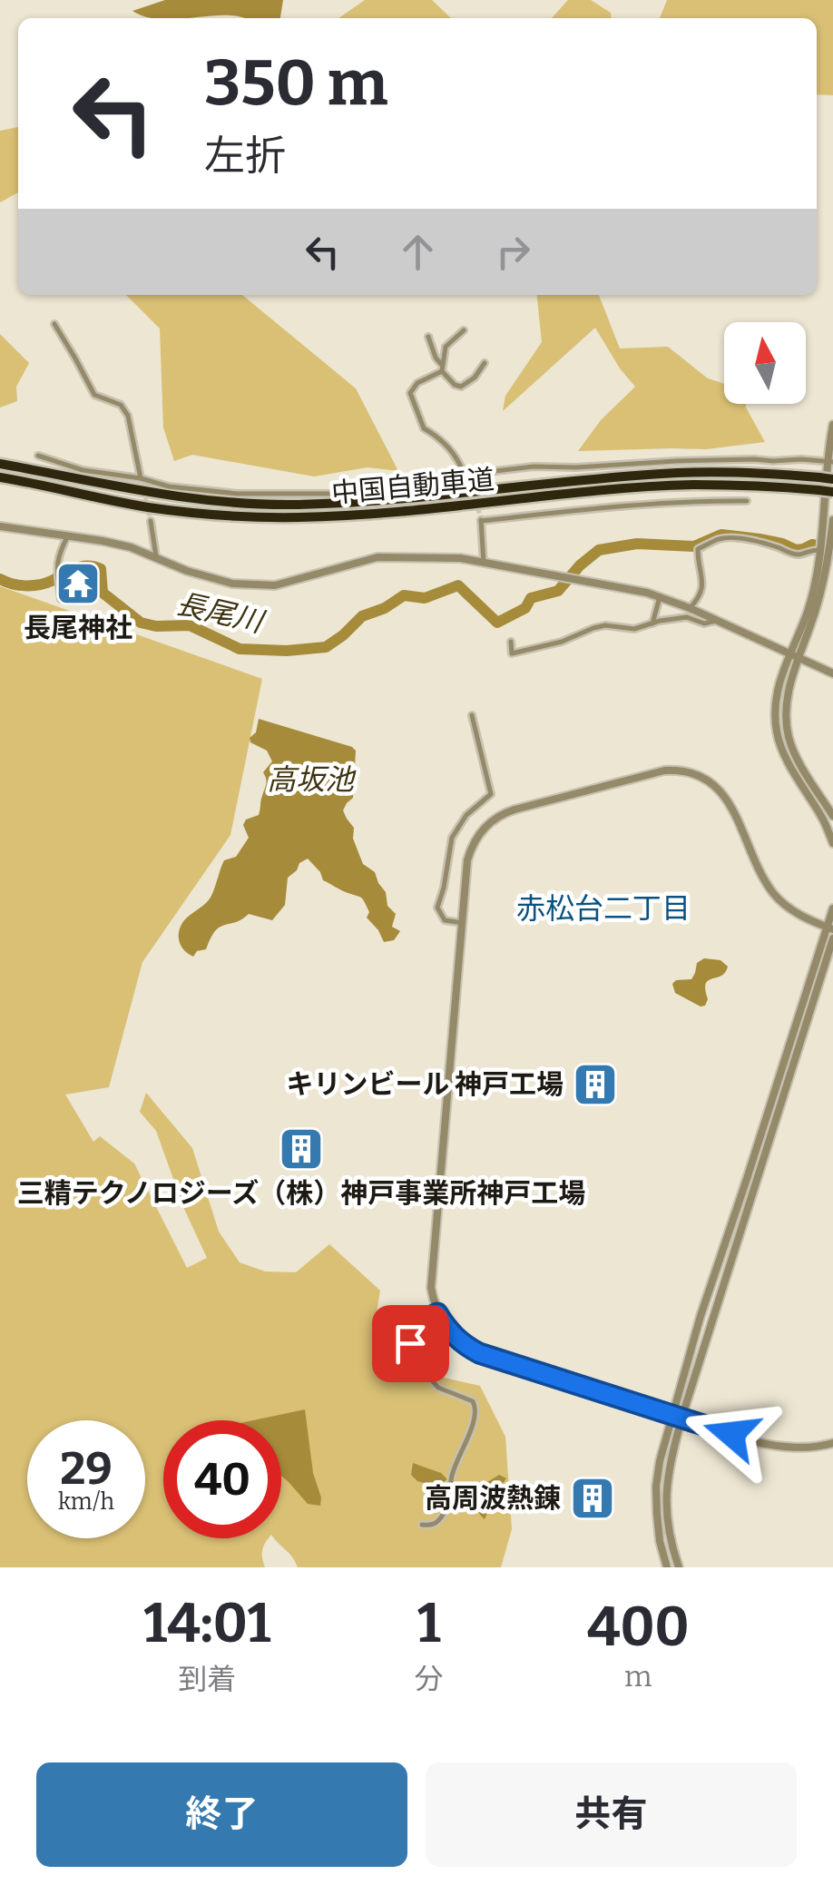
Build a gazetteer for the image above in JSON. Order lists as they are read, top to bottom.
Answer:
{
  "streets": {
    "highway": ["中国自動車道"]
  },
  "districts": ["赤松台二丁目"],
  "water": ["長尾川", "高坂池"],
  "places": {
    "temple": ["長尾神社"],
    "building": ["キリンビール 神戸工場", "三精テクノロジーズ（株）神戸事業所神戸工場", "高周波熱錬"]
  },
  "north": "top",
  "page": {
    "turn": ["350 m", "左折"],
    "speed": "29 km/h",
    "limit": "40",
    "eta": [
      "14:01",
      "到着",
      "1",
      "分",
      "400",
      "m"
    ],
    "buttons": ["終了", "共有"]
  }
}
